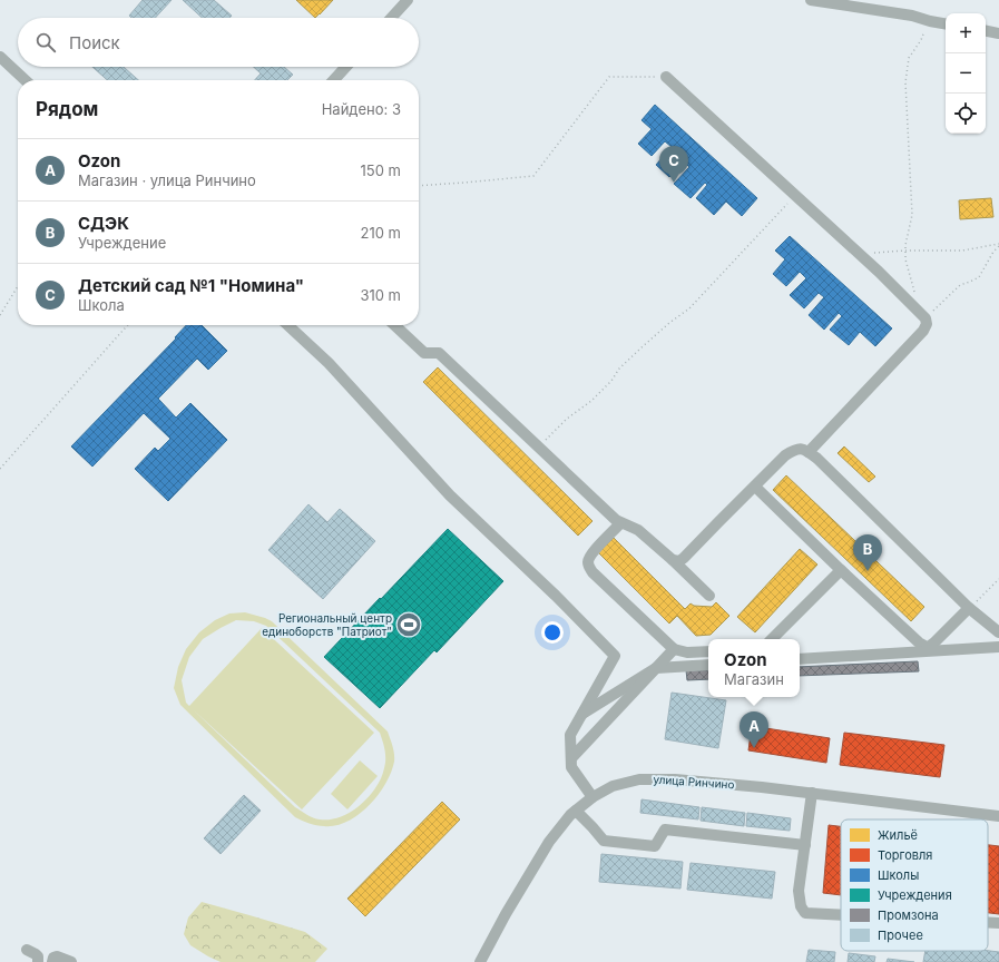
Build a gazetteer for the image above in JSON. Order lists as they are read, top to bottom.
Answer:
{
  "streets": {
    "street": ["улица Ринчино"]
  },
  "places": {
    "sports": ["Региональный центр единоборств \"Патриот\""]
  },
  "legend": [
    "Жильё",
    "Торговля",
    "Школы",
    "Учреждения",
    "Промзона",
    "Прочее"
  ],
  "page": {
    "map_buttons": ["+", "−"],
    "search": "Поиск",
    "heading": ["Рядом", "Найдено: 3"],
    "list": [
      {
        "mark": "A",
        "name": "Ozon",
        "note": "Магазин · улица Ринчино",
        "value": "150 m"
      },
      {
        "mark": "B",
        "name": "СДЭК",
        "note": "Учреждение",
        "value": "210 m"
      },
      {
        "mark": "C",
        "name": "Детский сад №1 \"Номина\"",
        "note": "Школа",
        "value": "310 m"
      }
    ],
    "pins": ["C", "B", "A"],
    "popup": ["Ozon", "Магазин"]
  }
}
